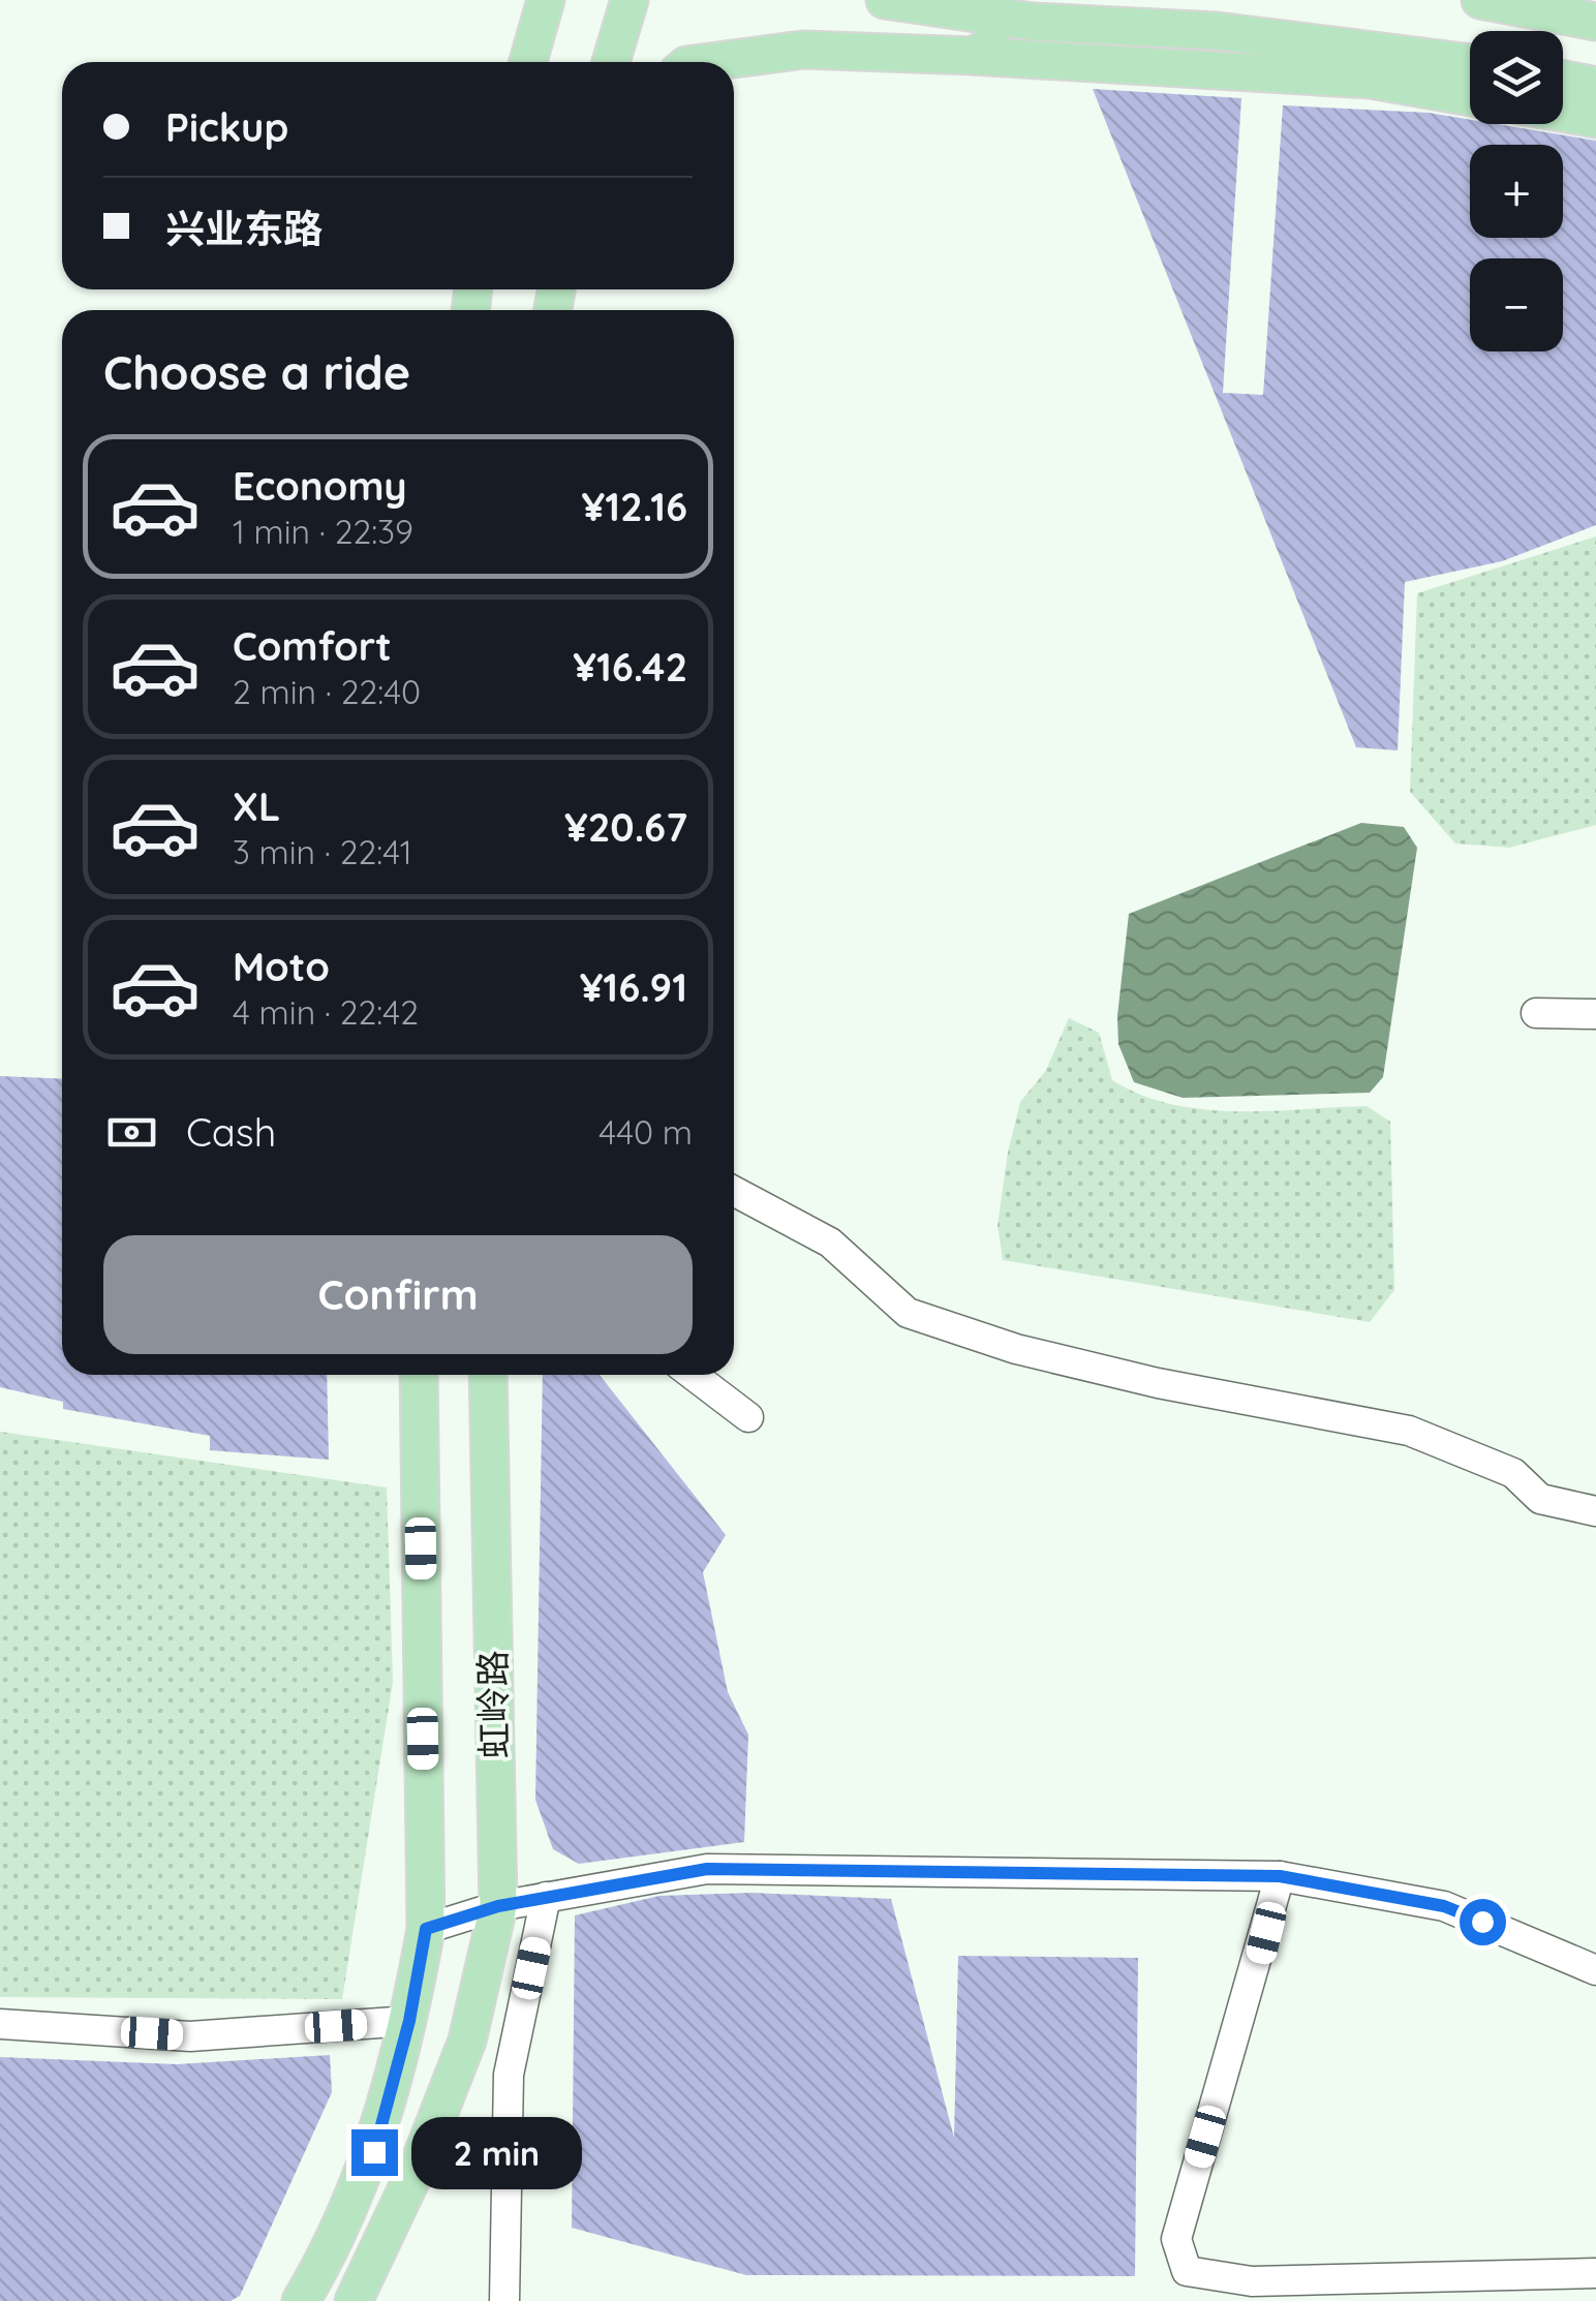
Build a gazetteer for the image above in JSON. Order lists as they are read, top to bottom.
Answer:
{
  "streets": {
    "main road": ["虹岭路"]
  },
  "page": {
    "map_buttons": ["+", "−"],
    "banner": ["Pickup", "兴业东路"],
    "heading": "Choose a ride",
    "list": [
      {
        "name": "Economy",
        "note": "1 min · 22:39",
        "value": "¥12.16"
      },
      {
        "name": "Comfort",
        "note": "2 min · 22:40",
        "value": "¥16.42"
      },
      {
        "name": "XL",
        "note": "3 min · 22:41",
        "value": "¥20.67"
      },
      {
        "name": "Moto",
        "note": "4 min · 22:42",
        "value": "¥16.91"
      }
    ],
    "pay": ["Cash", "440 m"],
    "buttons": "Confirm",
    "bubble": "2 min"
  }
}
